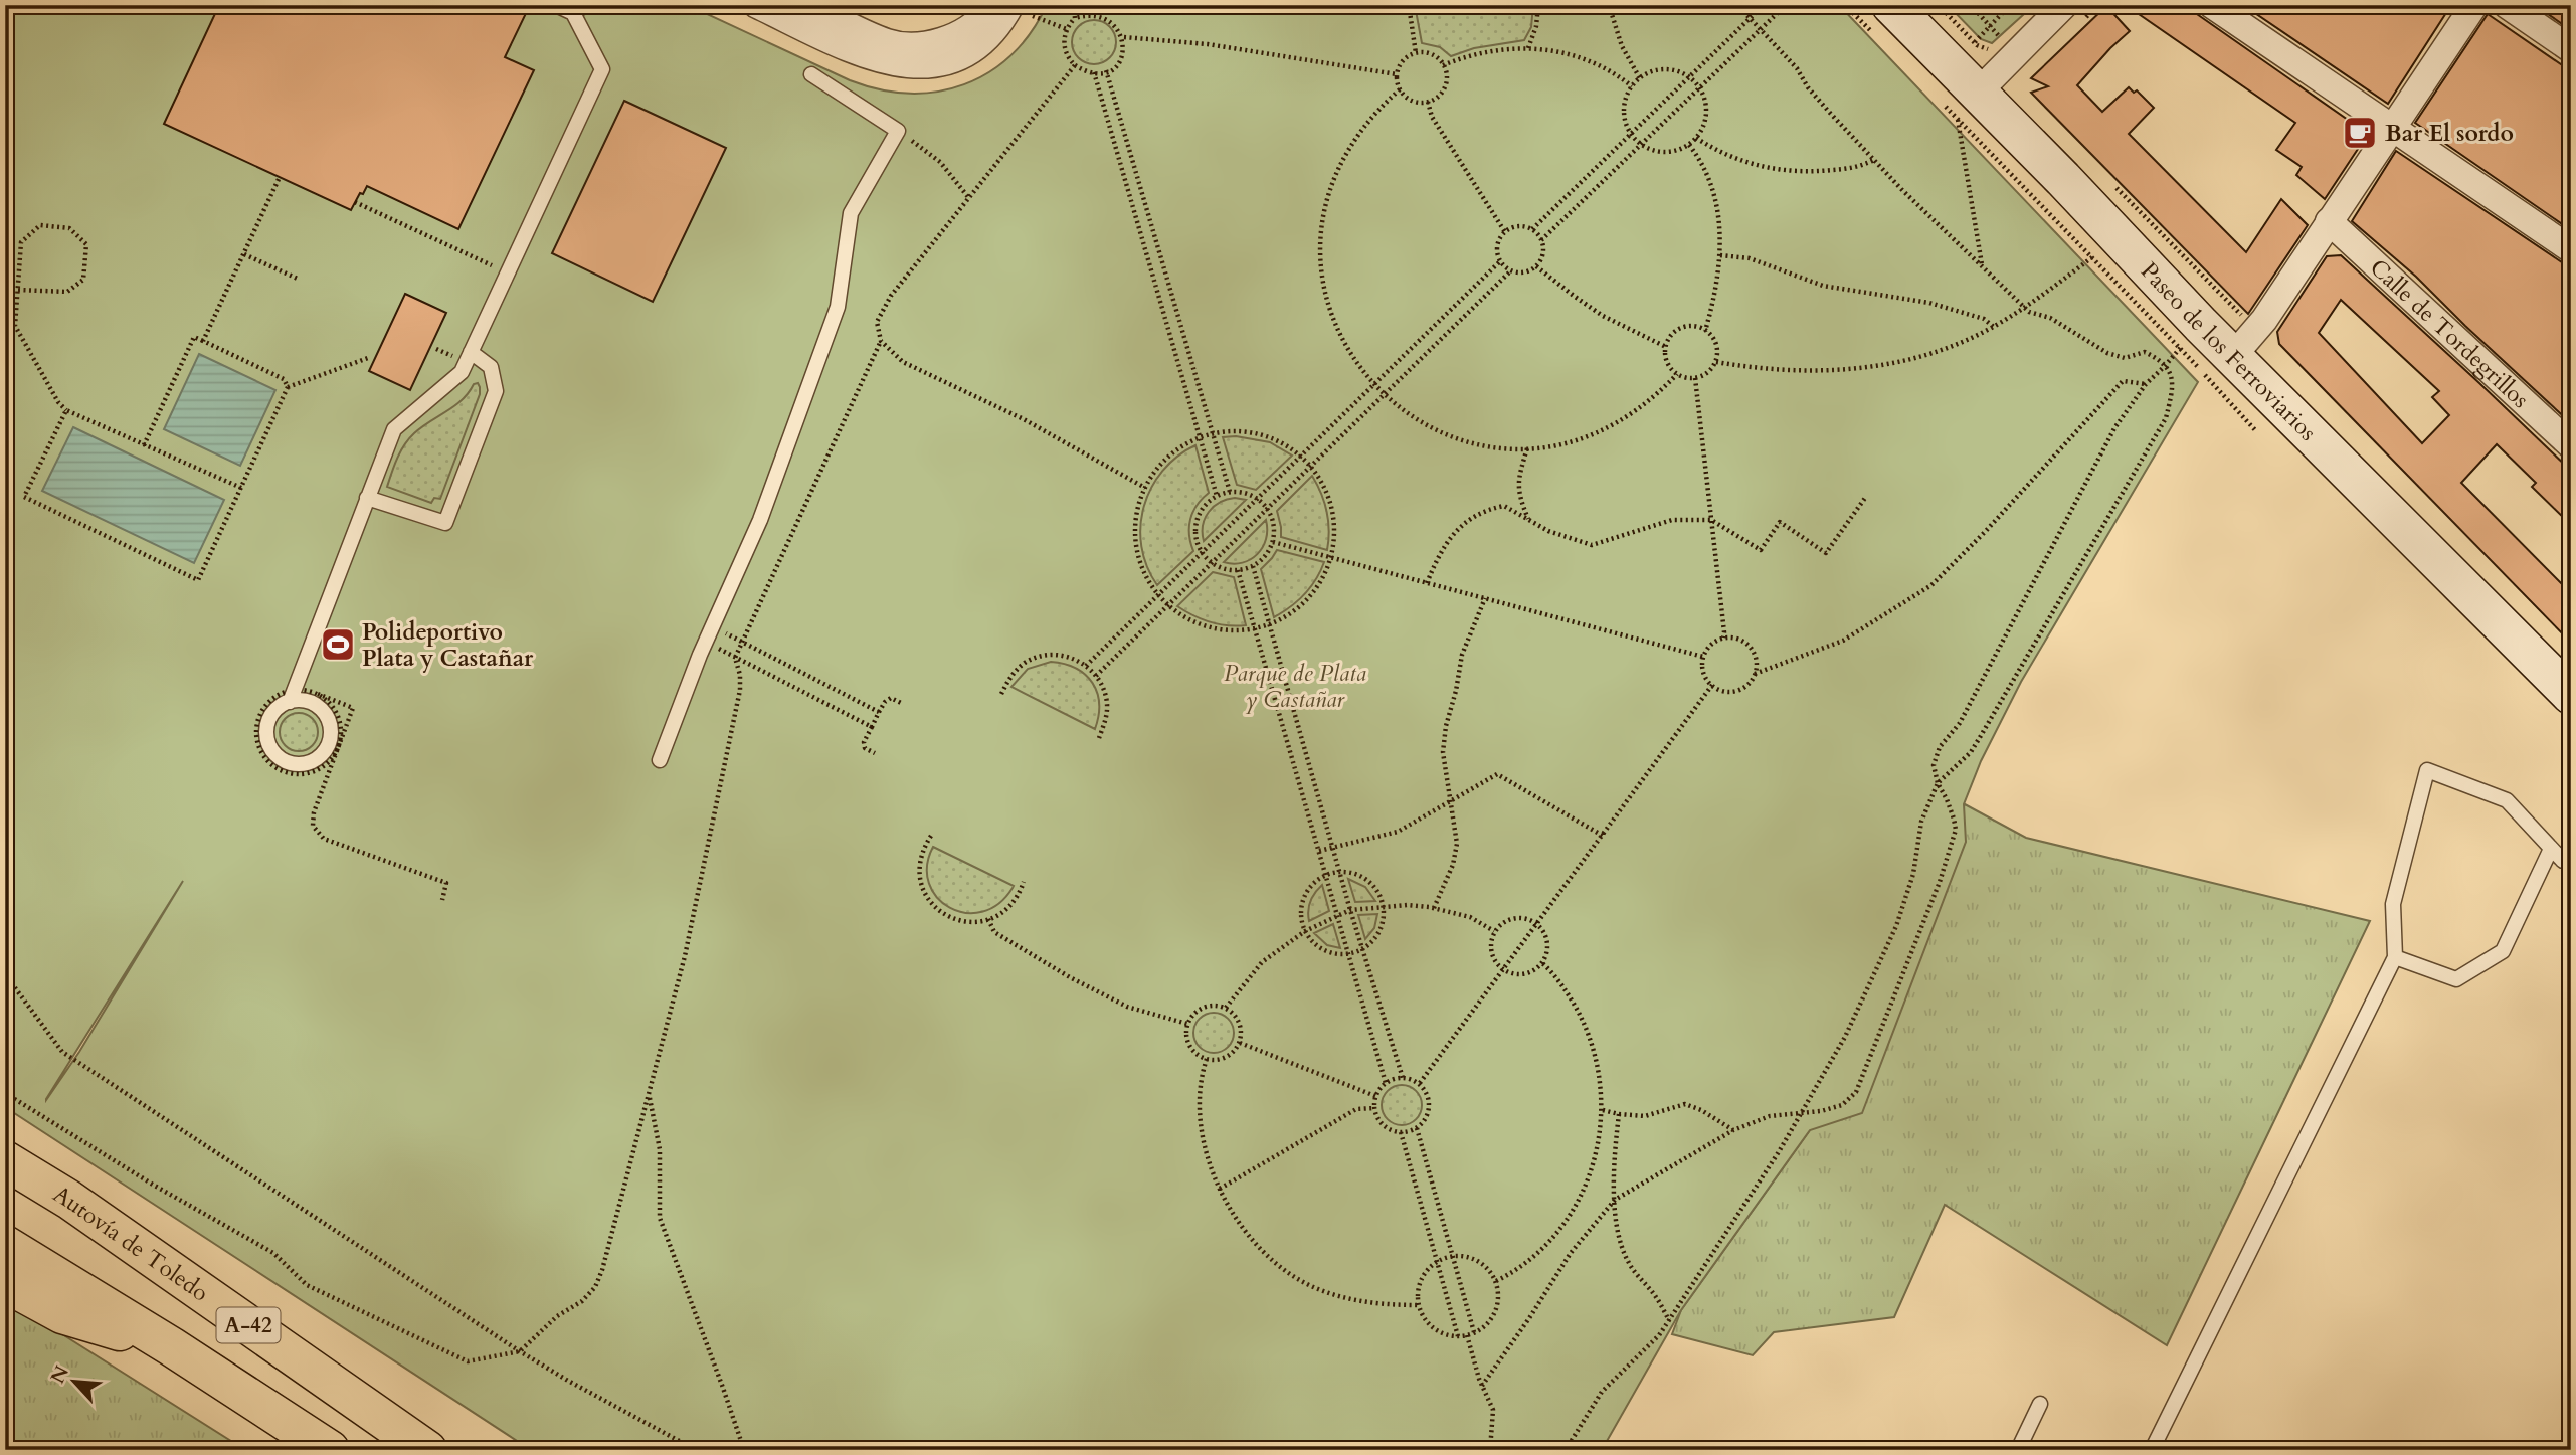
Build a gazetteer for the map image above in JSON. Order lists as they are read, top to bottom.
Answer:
{
  "streets": {
    "highway": ["Autovía de Toledo", "A-42"],
    "main road": ["Paseo de los Ferroviarios"],
    "street": ["Calle de Tordegrillos"]
  },
  "parks": ["Parque de Plata y Castañar"],
  "places": {
    "cafe": ["Bar El sordo"],
    "sports": ["Polideportivo Plata y Castañar"]
  },
  "north": "top left"
}
